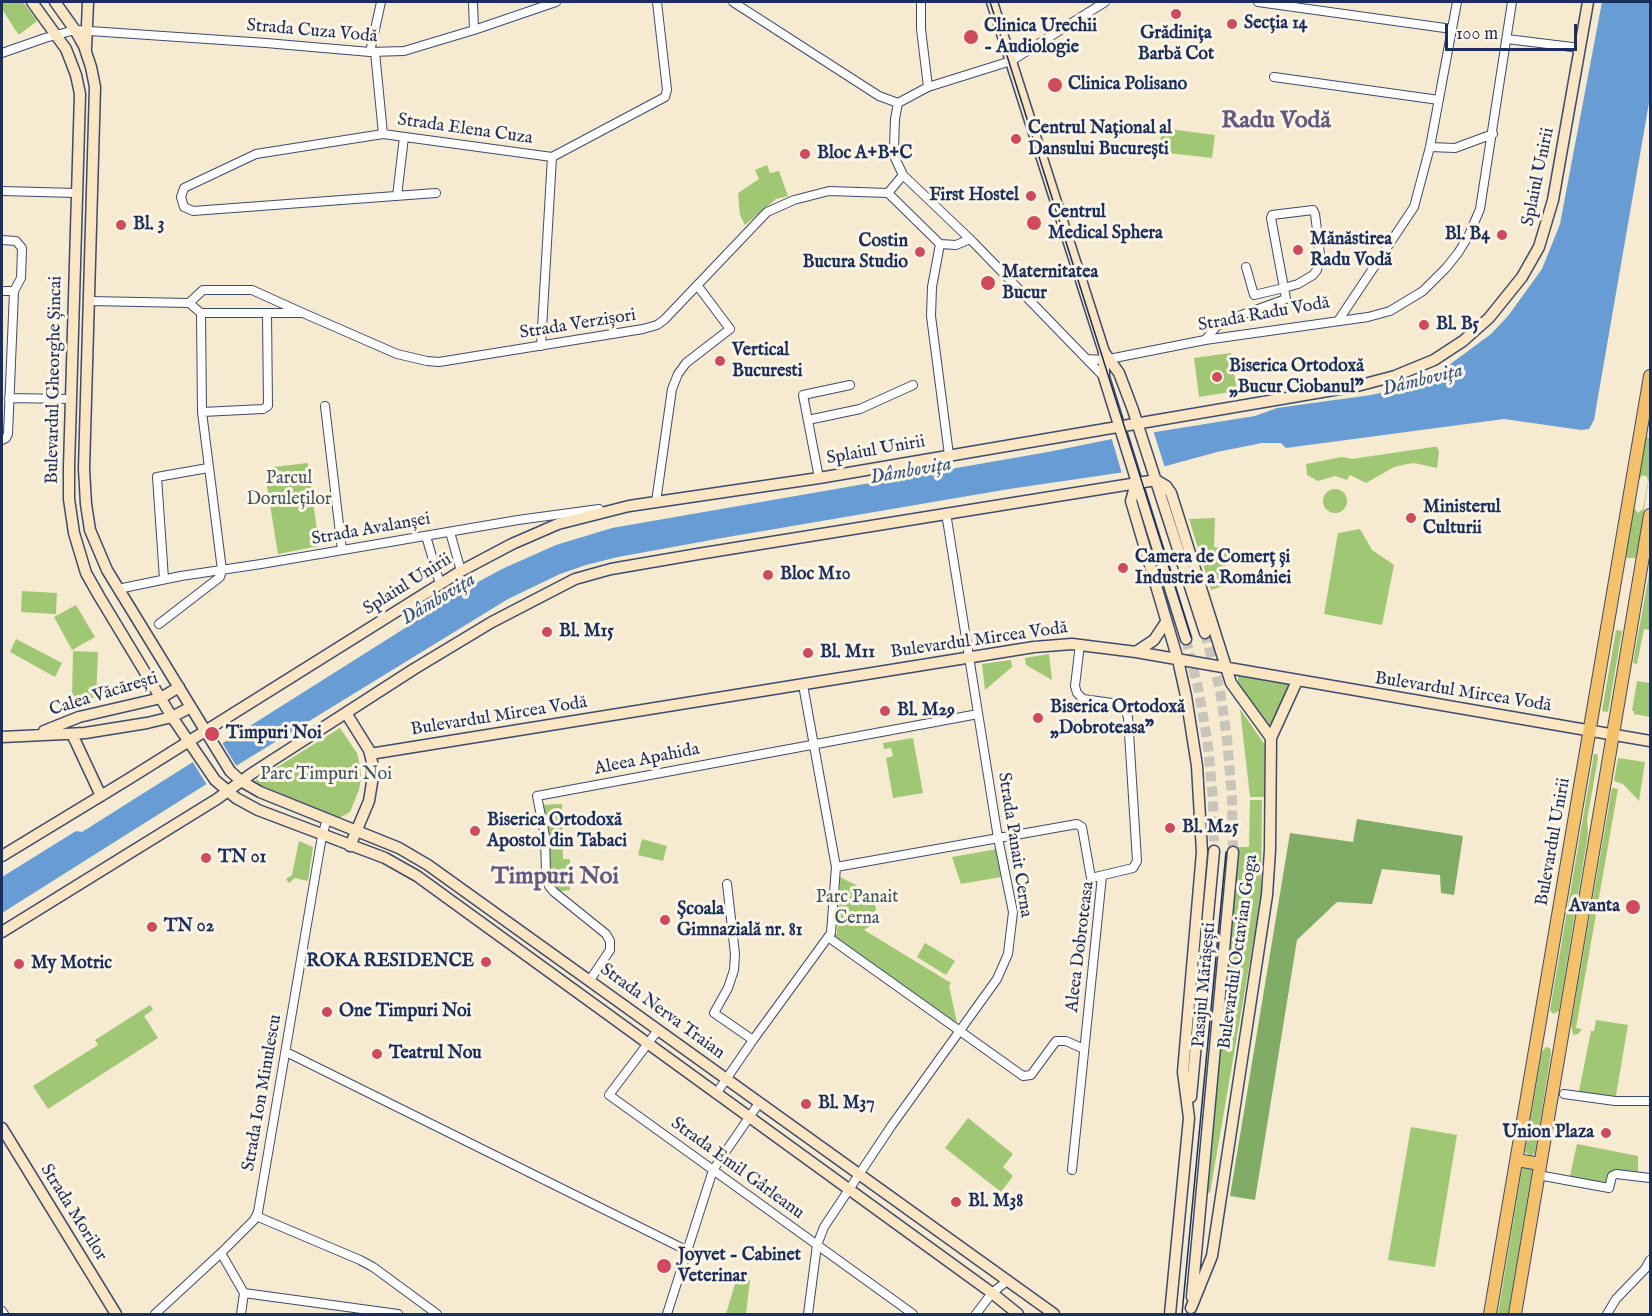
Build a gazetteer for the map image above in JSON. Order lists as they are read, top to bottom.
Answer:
{
  "streets": {
    "main road": [
      "Splaiul Unirii",
      "Bulevardul Gheorghe Șincai",
      "Bulevardul Mircea Vodă",
      "Calea Văcărești",
      "Bulevardul Unirii",
      "Bulevardul Octavian Goga",
      "Pasajul Mărășești",
      "Strada Nerva Traian",
      "Strada Morilor"
    ],
    "street": [
      "Strada Cuza Vodă",
      "Strada Elena Cuza",
      "Strada Radu Vodă",
      "Strada Verzișori",
      "Strada Avalanșei",
      "Aleea Apahida",
      "Strada Panait Cerna",
      "Aleea Dobroteasa",
      "Strada Ion Minulescu",
      "Strada Emil Gârleanu"
    ]
  },
  "crossings": [
    ["Strada Cuza Vodă", "Bulevardul Gheorghe Șincai"],
    ["Splaiul Unirii", "Bulevardul Gheorghe Șincai"],
    ["Splaiul Unirii", "Strada Avalanșei"],
    ["Strada Verzișori", "Bulevardul Gheorghe Șincai"],
    ["Bulevardul Gheorghe Șincai", "Strada Avalanșei"],
    ["Bulevardul Gheorghe Șincai", "Calea Văcărești"],
    ["Bulevardul Gheorghe Șincai", "Strada Nerva Traian"],
    ["Bulevardul Mircea Vodă", "Bulevardul Unirii"],
    ["Bulevardul Mircea Vodă", "Strada Panait Cerna"],
    ["Bulevardul Mircea Vodă", "Aleea Dobroteasa"],
    ["Aleea Apahida", "Strada Panait Cerna"],
    ["Aleea Apahida", "Strada Nerva Traian"],
    ["Strada Panait Cerna", "Strada Nerva Traian"],
    ["Strada Panait Cerna", "Strada Emil Gârleanu"],
    ["Bulevardul Octavian Goga", "Pasajul Mărășești"],
    ["Strada Nerva Traian", "Strada Ion Minulescu"],
    ["Strada Nerva Traian", "Strada Emil Gârleanu"]
  ],
  "districts": ["Radu Vodă", "Timpuri Noi"],
  "water": ["Dâmbovița"],
  "parks": ["Parcul Doruleților", "Parc Timpuri Noi", "Parc Panait Cerna"],
  "places": [
    "Grădinița Barbă Cot",
    "Secția 14",
    "Clinica Urechii - Audiologie",
    "Clinica Polisano",
    "Centrul Național al Dansului București",
    "Bloc A+B+C",
    "First Hostel",
    "Centrul Medical Sphera",
    "Bl. 3",
    "Bl. B4",
    "Mănăstirea Radu Vodă",
    "Costin Bucura Studio",
    "Maternitatea Bucur",
    "Bl. B5",
    "Vertical Bucuresti",
    "Biserica Ortodoxă „Bucur Ciobanul”",
    "Ministerul Culturii",
    "Camera de Comerț și Industrie a României",
    "Bloc M10",
    "Bl. M15",
    "Bl. M11",
    "Bl. M29",
    "Biserica Ortodoxă „Dobroteasa”",
    "Timpuri Noi",
    "Bl. M25",
    "Biserica Ortodoxă Apostol din Tabaci",
    "TN 01",
    "Avanta",
    "Școala Gimnazială nr. 81",
    "TN 02",
    "ROKA RESIDENCE",
    "My Motric",
    "One Timpuri Noi",
    "Teatrul Nou",
    "Bl. M37",
    "Union Plaza",
    "Bl. M38",
    "Joyvet - Cabinet Veterinar"
  ],
  "scale_bar": "100 m"
}
